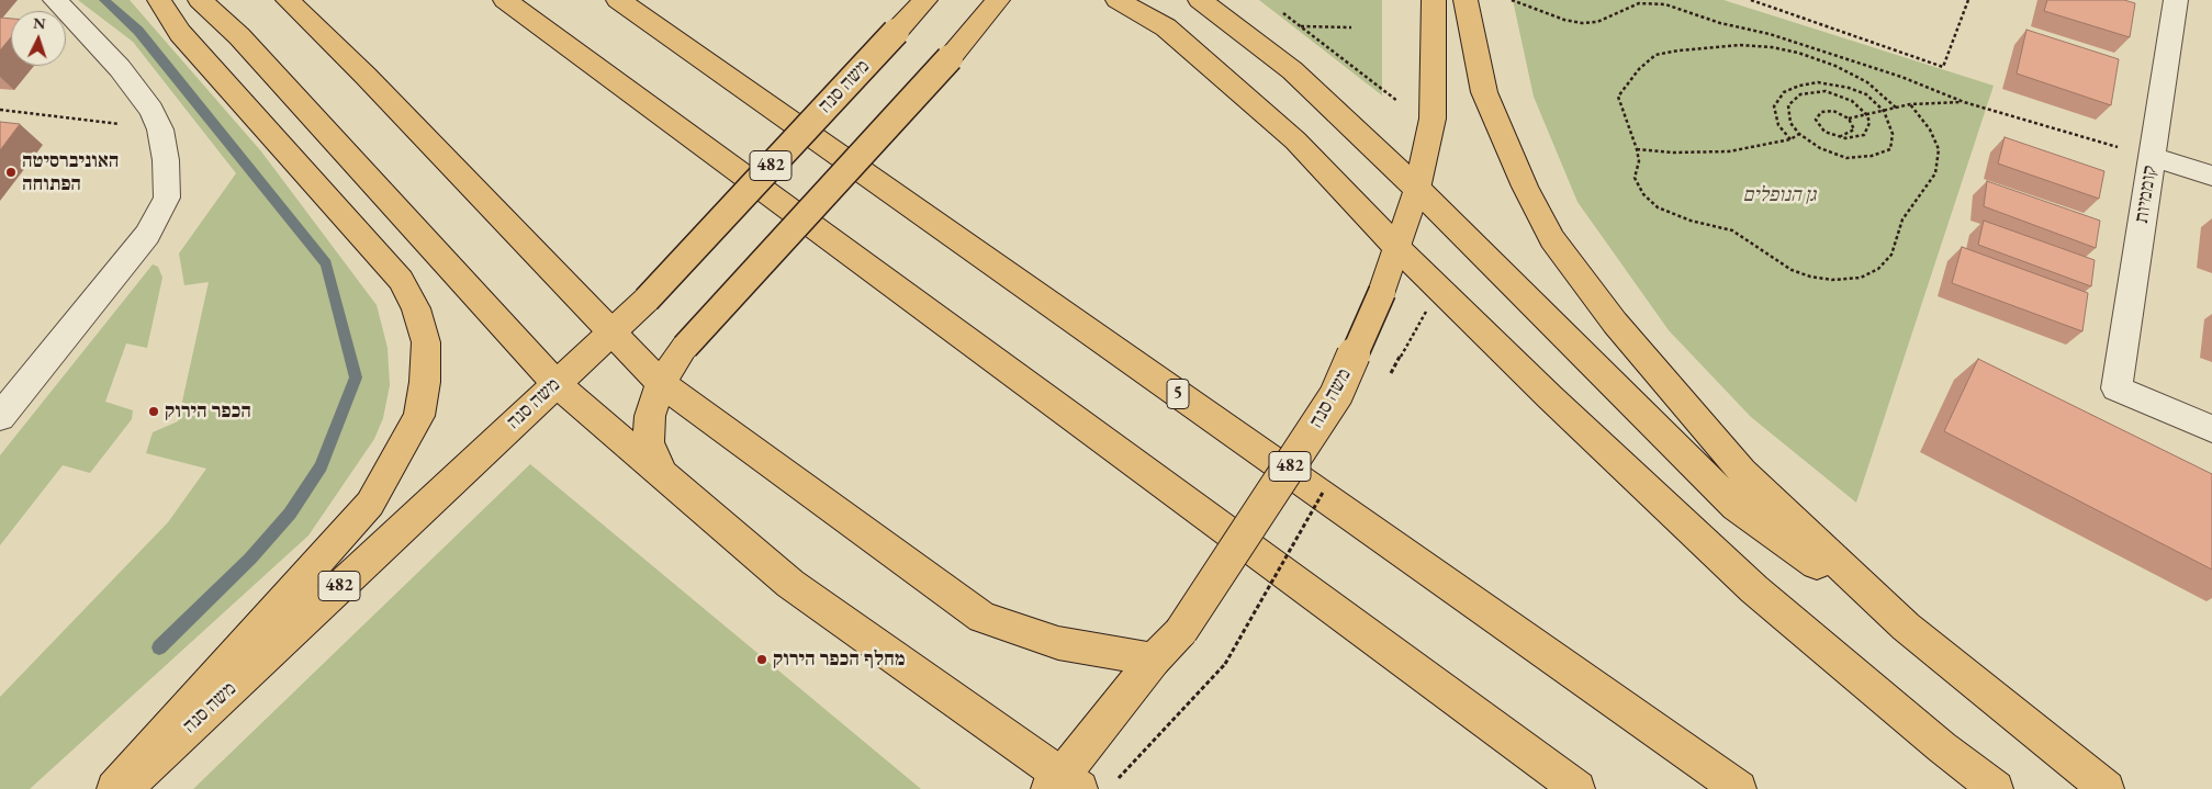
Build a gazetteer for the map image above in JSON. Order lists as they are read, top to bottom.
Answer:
{
  "streets": {
    "main road": ["משה סנה", "482", "5"],
    "street": ["קוממיות"]
  },
  "parks": ["גן הנופלים"],
  "places": ["האוניברסיטה הפתוחה", "הכפר הירוק", "מחלף הכפר הירוק"],
  "north": "top"
}
